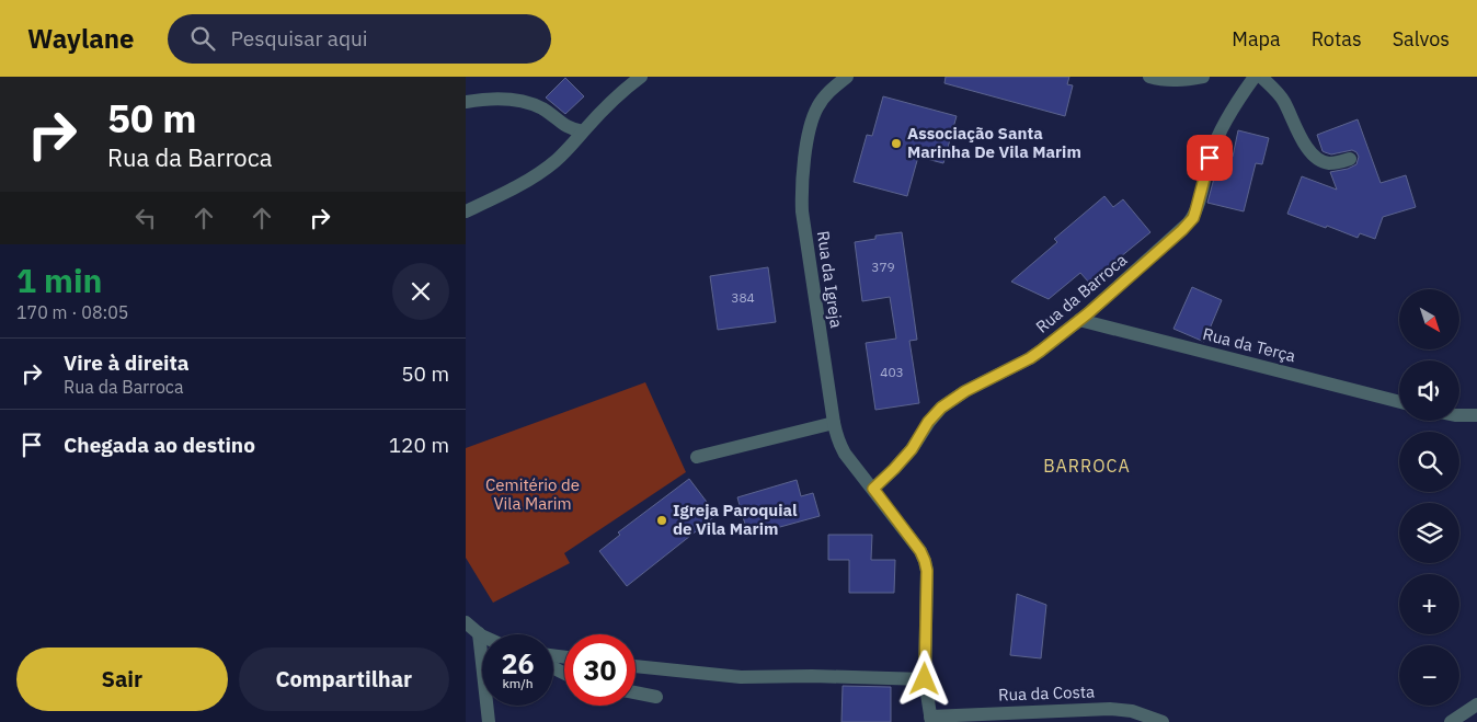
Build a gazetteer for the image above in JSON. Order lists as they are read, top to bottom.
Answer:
{
  "streets": {
    "street": [
      "Rua da Igreja",
      "Rua da Barroca",
      "Rua da Terça",
      "Rua da Costa"
    ]
  },
  "crossings": [
    ["Rua da Igreja", "Rua da Barroca"],
    ["Rua da Igreja", "Rua da Costa"],
    ["Rua da Barroca", "Rua da Terça"]
  ],
  "districts": ["BARROCA"],
  "parks": ["Cemitério de Vila Marim"],
  "places": ["Associação Santa Marinha De Vila Marim", "Igreja Paroquial de Vila Marim"],
  "house_numbers": ["379", "384", "403"],
  "north": "bottom right",
  "page": {
    "header": "Waylane",
    "search": "Pesquisar aqui",
    "nav": ["Mapa", "Rotas", "Salvos"],
    "turn": ["50 m", "Rua da Barroca"],
    "heading": ["1 min", "170 m · 08:05"],
    "map_buttons": ["+", "−"],
    "list": [
      {
        "name": "Vire à direita",
        "note": "Rua da Barroca",
        "value": "50 m"
      },
      {
        "name": "Chegada ao destino",
        "value": "120 m"
      }
    ],
    "speed": "26 km/h",
    "limit": "30",
    "buttons": ["Sair", "Compartilhar"]
  }
}
